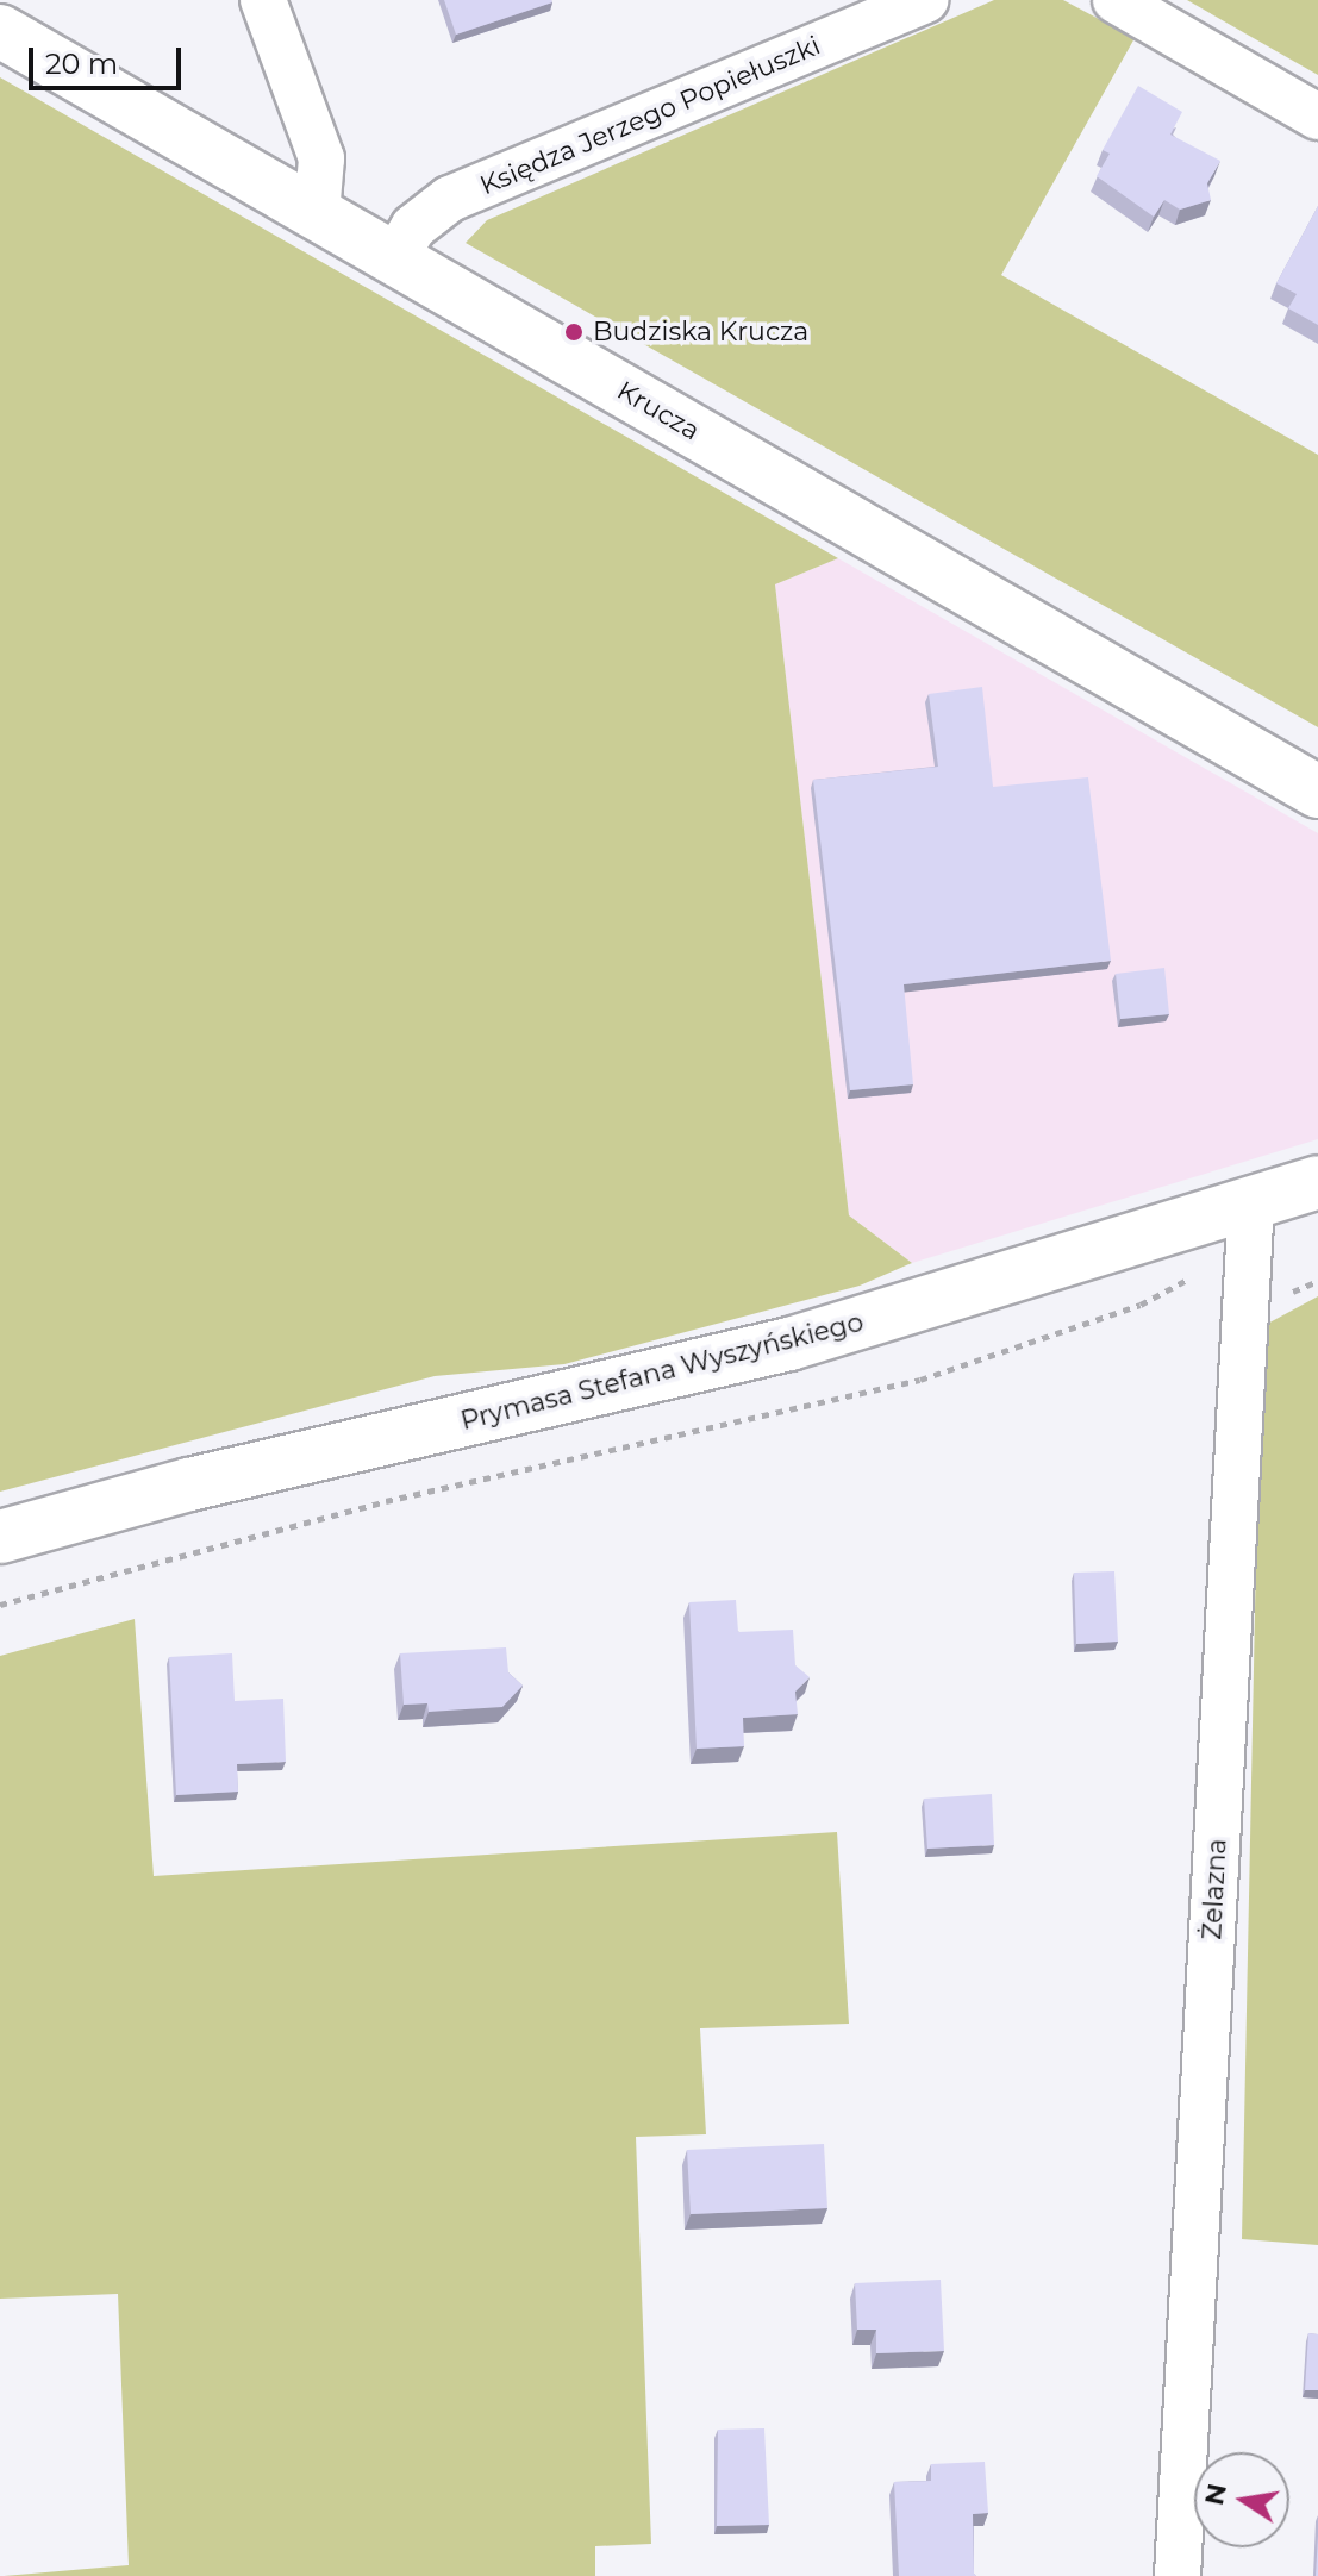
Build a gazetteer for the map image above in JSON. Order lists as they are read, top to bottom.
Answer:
{
  "streets": {
    "street": [
      "Księdza Jerzego Popiełuszki",
      "Krucza",
      "Prymasa Stefana Wyszyńskiego",
      "Żelazna"
    ]
  },
  "crossings": [
    ["Księdza Jerzego Popiełuszki", "Krucza"],
    ["Prymasa Stefana Wyszyńskiego", "Żelazna"]
  ],
  "places": ["Budziska Krucza"],
  "scale_bar": "20 m",
  "north": "left"
}
